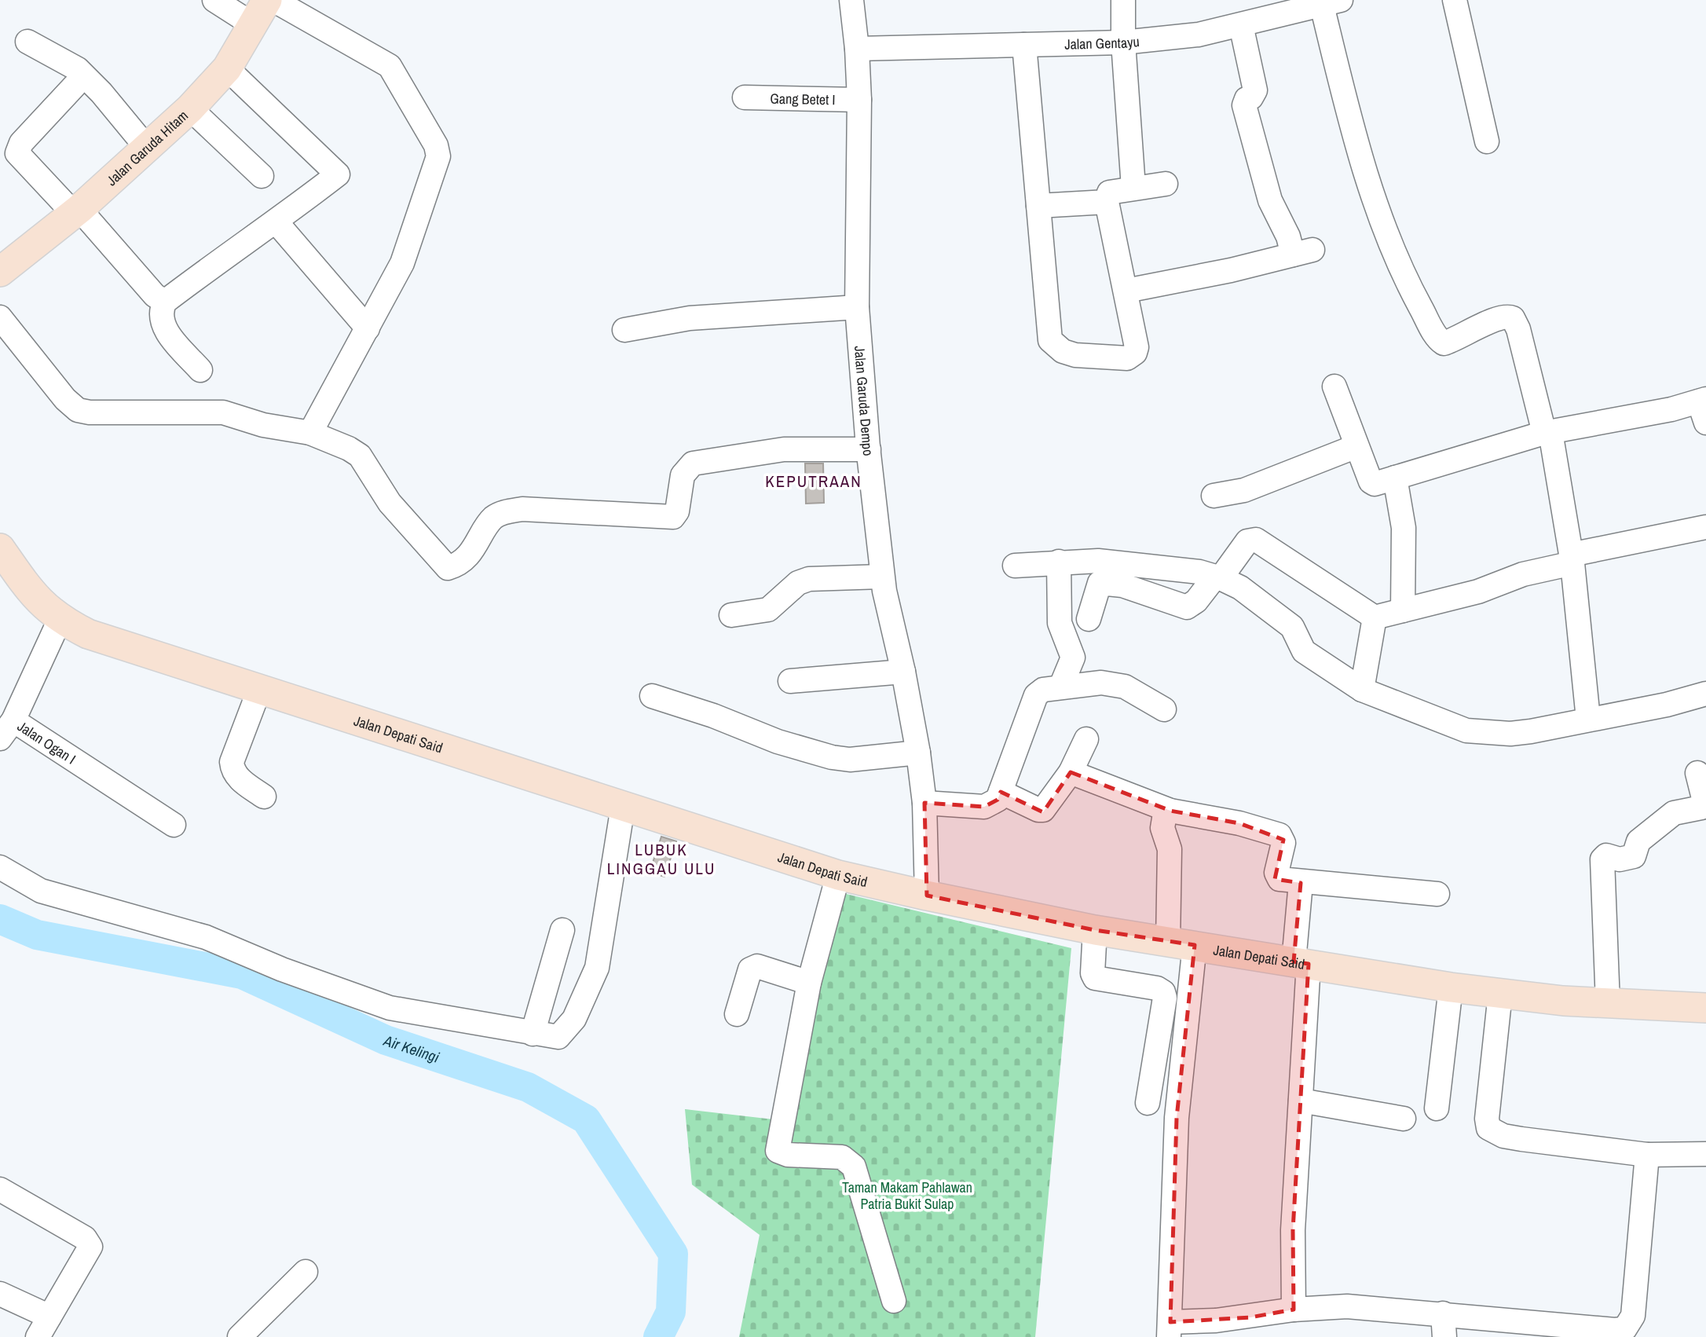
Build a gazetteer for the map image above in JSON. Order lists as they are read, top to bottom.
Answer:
{
  "streets": {
    "main road": ["Jalan Garuda Hitam", "Jalan Depati Said"],
    "street": [
      "Jalan Gentayu",
      "Gang Betet I",
      "Jalan Garuda Dempo",
      "Jalan Ogan I"
    ]
  },
  "crossings": [
    ["Jalan Gentayu", "Jalan Garuda Dempo"],
    ["Gang Betet I", "Jalan Garuda Dempo"],
    ["Jalan Garuda Dempo", "Jalan Depati Said"],
    ["Jalan Depati Said", "Jalan Ogan I"]
  ],
  "districts": ["KEPUTRAAN", "LUBUK LINGGAU ULU"],
  "water": ["Air Kelingi"],
  "parks": ["Taman Makam Pahlawan Patria Bukit Sulap"]
}
